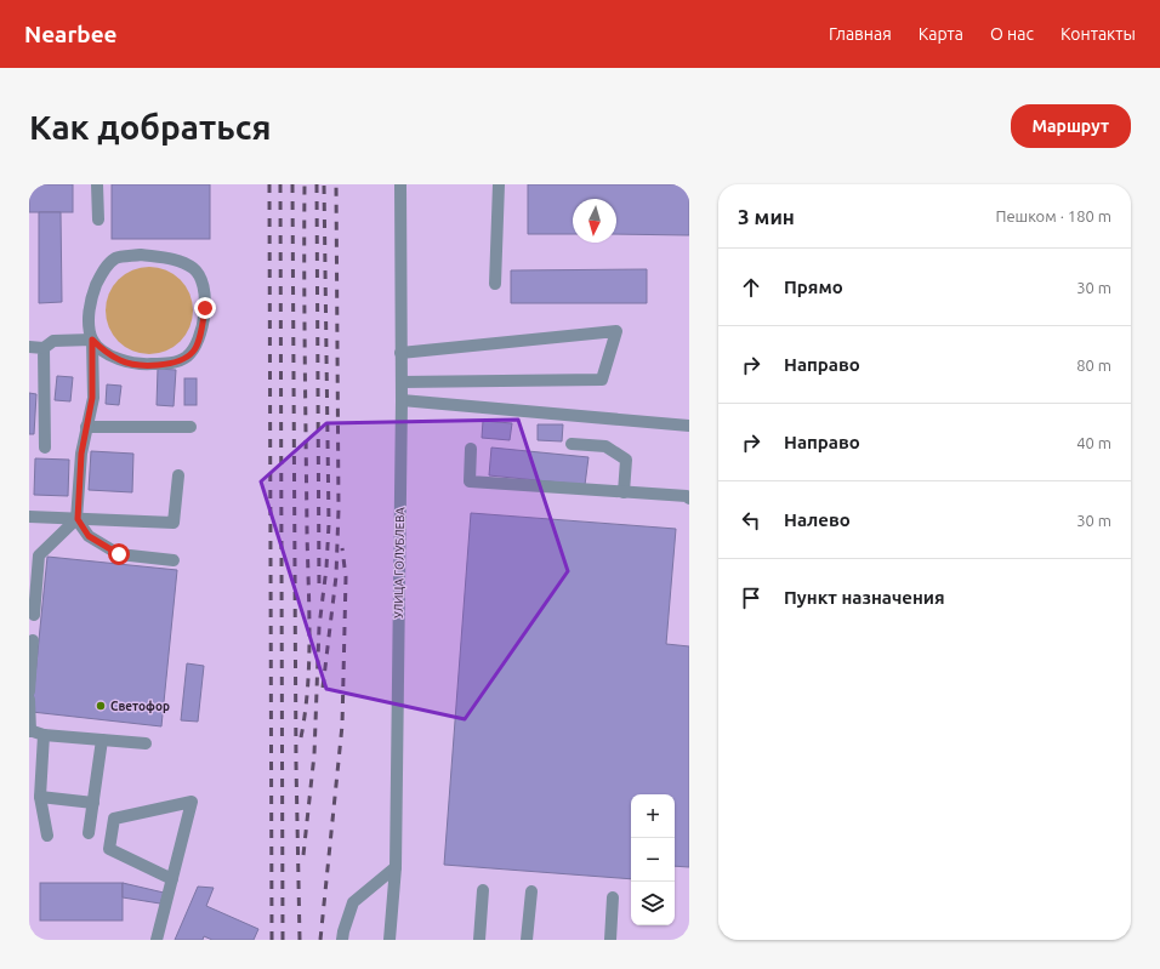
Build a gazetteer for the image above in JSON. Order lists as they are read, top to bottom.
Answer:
{
  "streets": {
    "street": ["УЛИЦА ГОЛУБЛЕВА"]
  },
  "places": ["Светофор"],
  "north": "bottom",
  "page": {
    "header": "Nearbee",
    "nav": [
      "Главная",
      "Карта",
      "О нас",
      "Контакты"
    ],
    "buttons": "Маршрут",
    "title": "Как добраться",
    "heading": ["3 мин", "Пешком · 180 m"],
    "list": [
      ["Прямо", "30 m"],
      ["Направо", "80 m"],
      ["Направо", "40 m"],
      ["Налево", "30 m"],
      "Пункт назначения"
    ],
    "map_buttons": ["+", "−"]
  }
}
